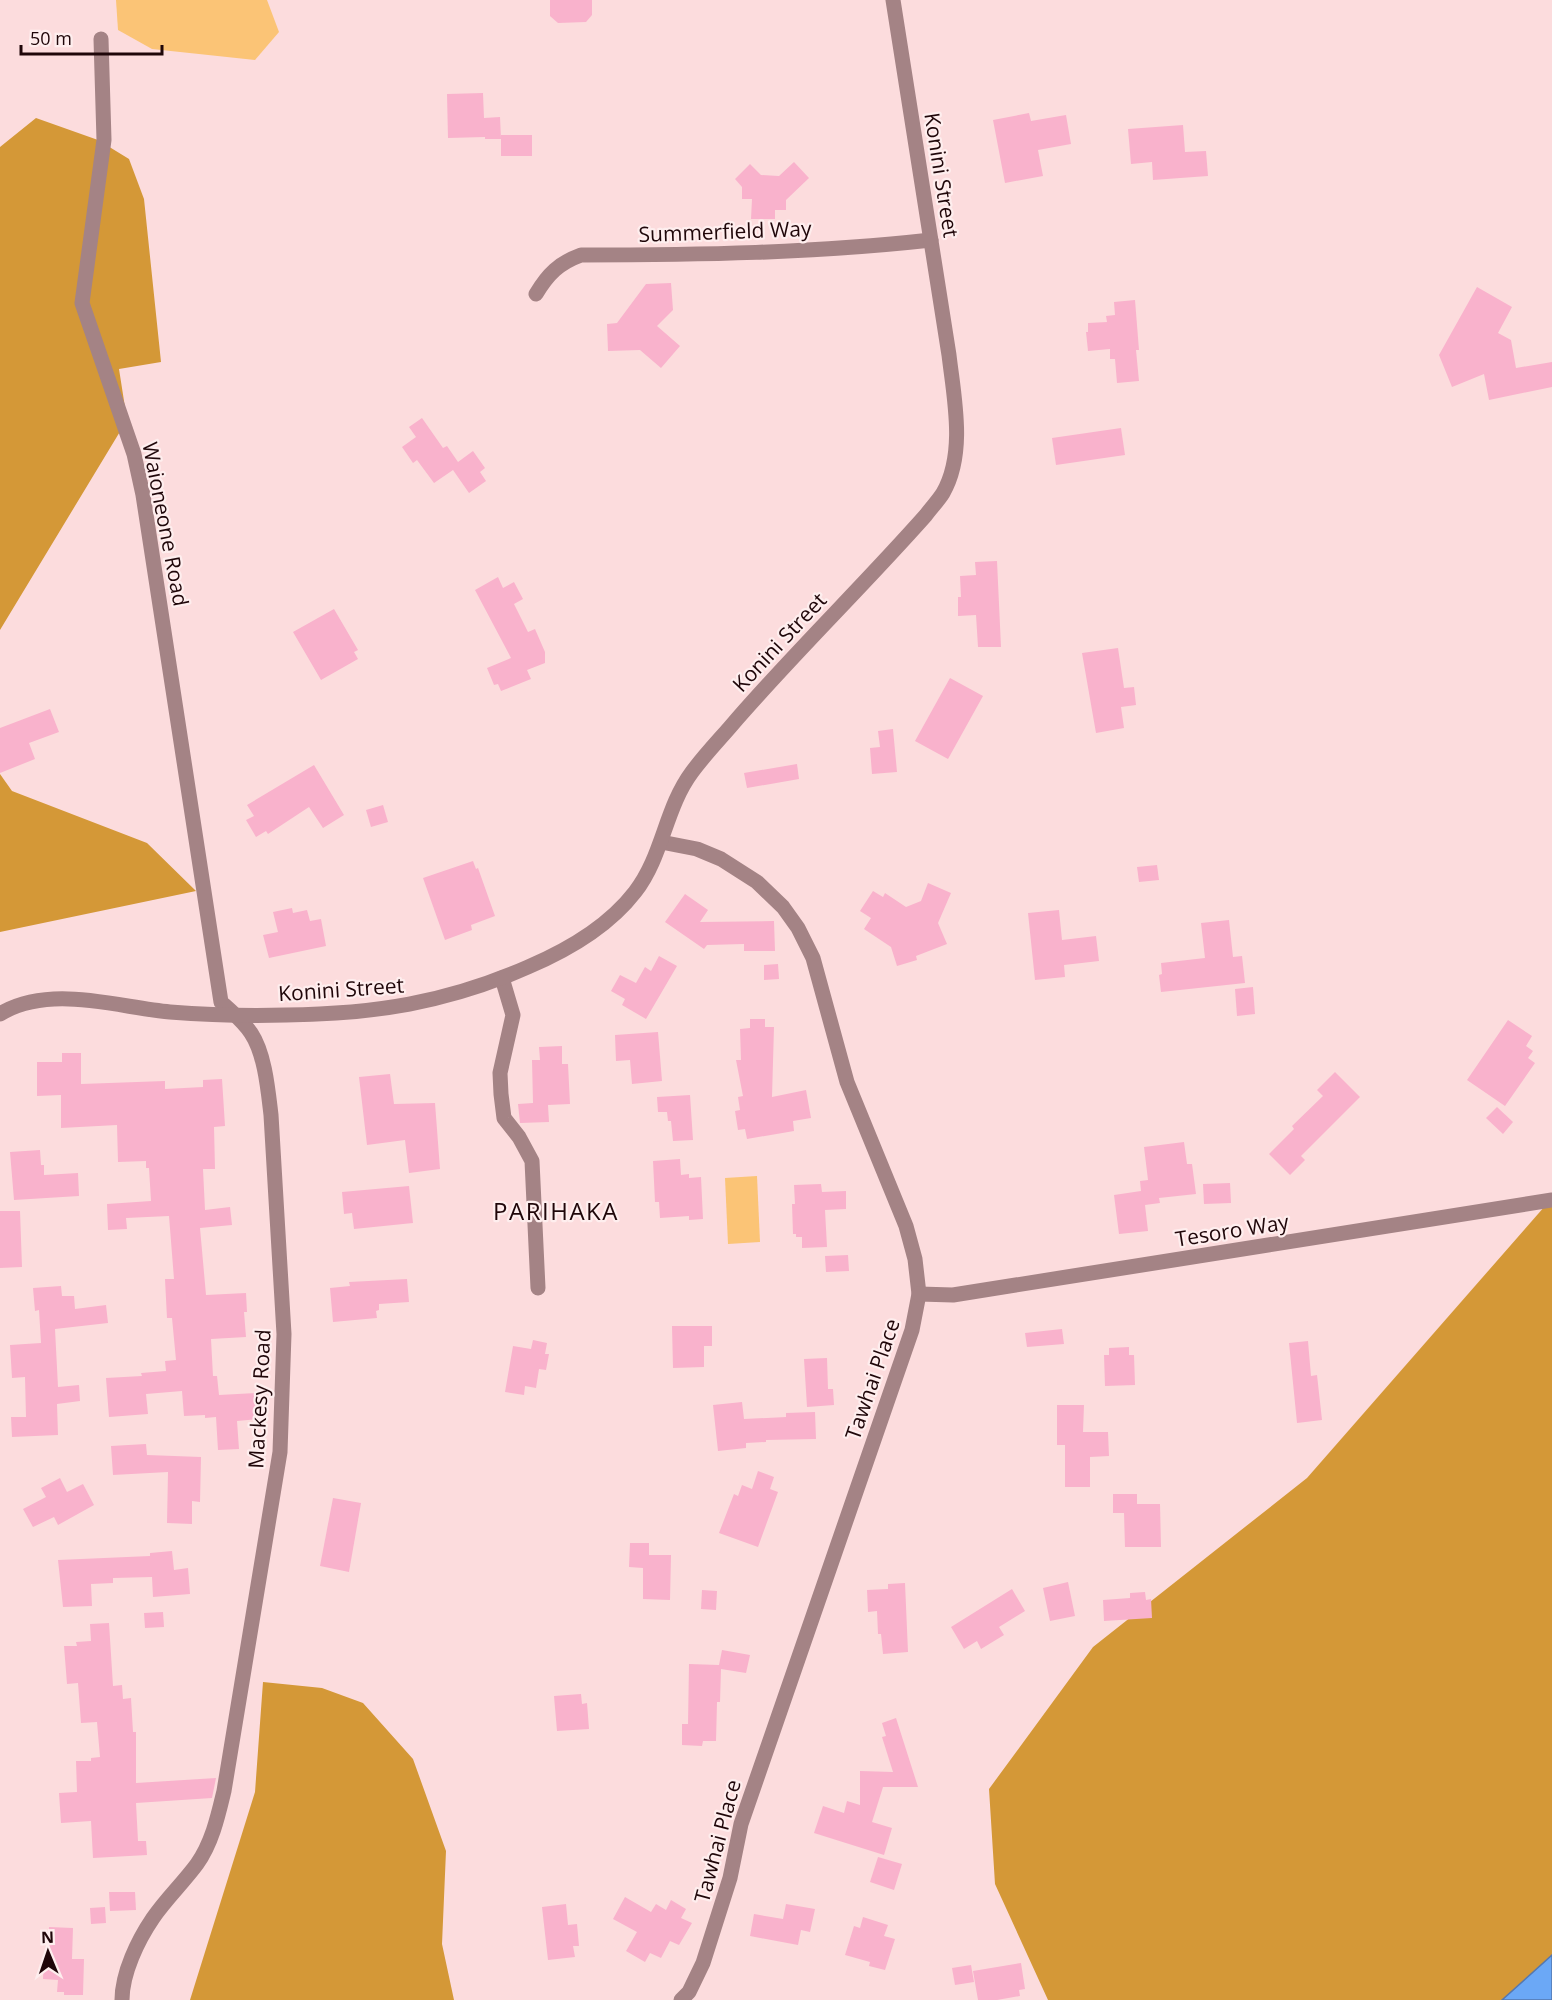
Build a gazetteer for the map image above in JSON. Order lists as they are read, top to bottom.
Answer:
{
  "streets": {
    "street": [
      "Konini Street",
      "Summerfield Way",
      "Waioneone Road",
      "Tesoro Way",
      "Tawhai Place",
      "Mackesy Road"
    ]
  },
  "crossings": [
    ["Konini Street", "Summerfield Way"],
    ["Konini Street", "Waioneone Road"],
    ["Konini Street", "Tawhai Place"],
    ["Konini Street", "Mackesy Road"],
    ["Waioneone Road", "Mackesy Road"],
    ["Tesoro Way", "Tawhai Place"]
  ],
  "districts": ["PARIHAKA"],
  "scale_bar": "50 m",
  "north": "top"
}
